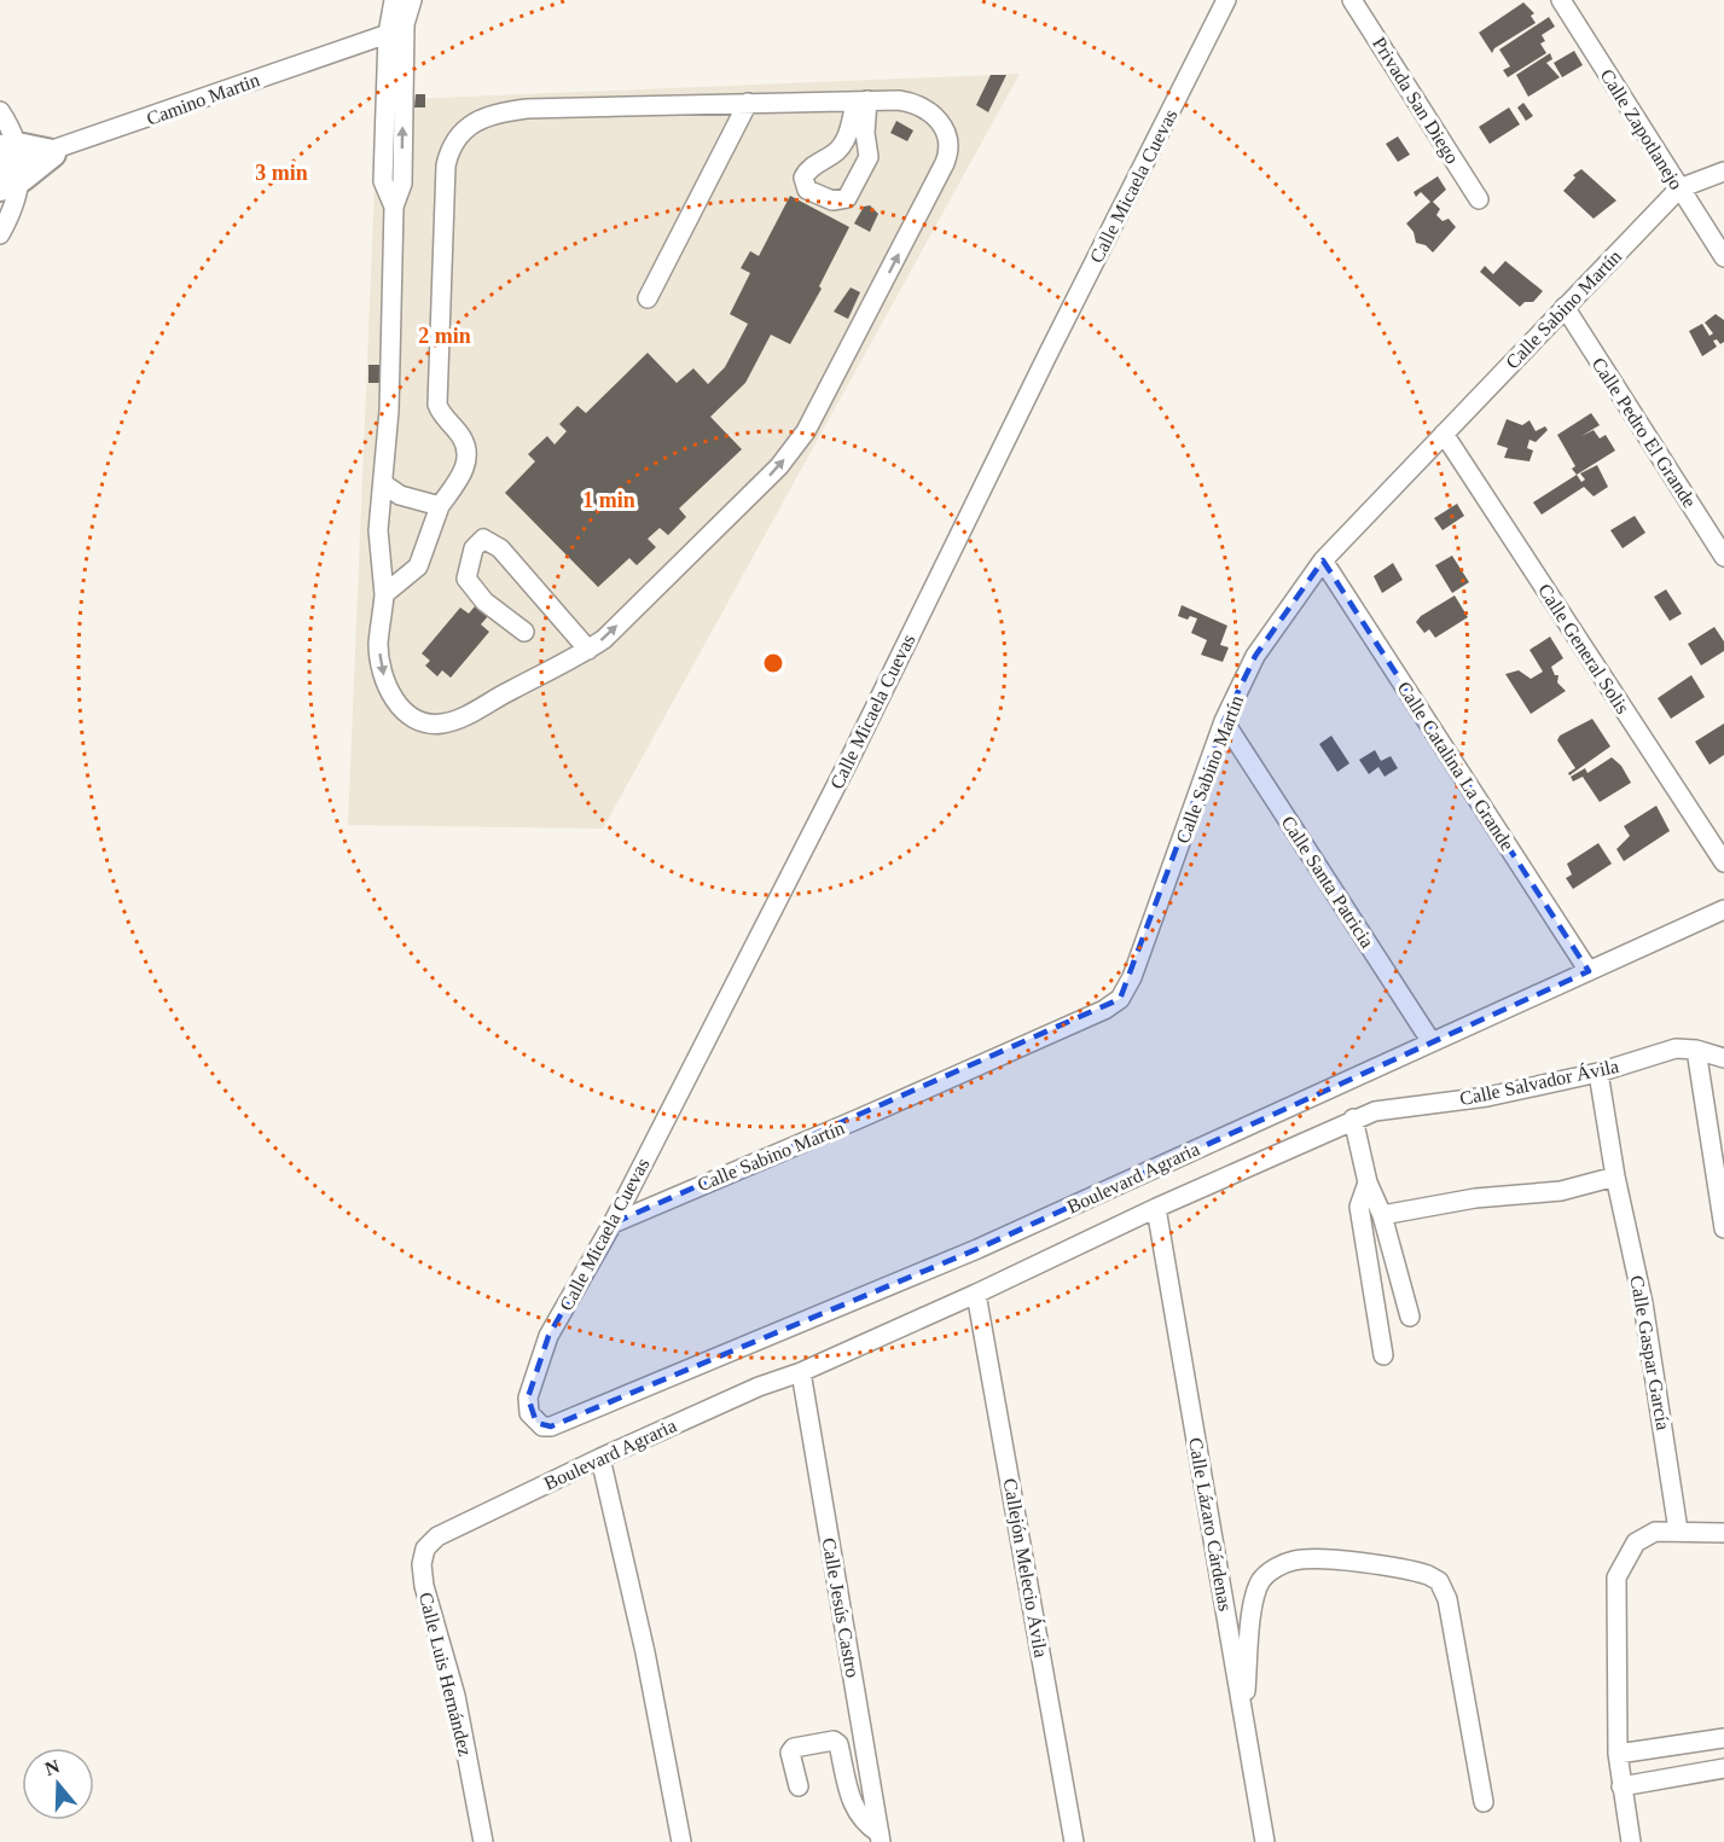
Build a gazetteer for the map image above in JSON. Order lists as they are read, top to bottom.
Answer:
{
  "streets": {
    "street": [
      "Camino Martin",
      "Privada San Diego",
      "Calle Zapotlanejo",
      "Calle Micaela Cuevas",
      "Calle Sabino Martín",
      "Calle Pedro El Grande",
      "Calle General Solis",
      "Calle Catalina La Grande",
      "Calle Santa Patricia",
      "Calle Salvador Ávila",
      "Boulevard Agraria",
      "Calle Gaspar García",
      "Calle Lázaro Cárdenas",
      "Callejón Melecio Ávila",
      "Calle Jesús Castro",
      "Calle Luis Hernández"
    ]
  },
  "crossings": [
    ["Calle Zapotlanejo", "Calle Sabino Martín"],
    ["Calle Micaela Cuevas", "Calle Sabino Martín"],
    ["Calle Micaela Cuevas", "Boulevard Agraria"],
    ["Calle Sabino Martín", "Calle Pedro El Grande"],
    ["Calle Sabino Martín", "Calle General Solis"],
    ["Calle Sabino Martín", "Calle Catalina La Grande"],
    ["Calle Sabino Martín", "Calle Santa Patricia"],
    ["Calle Catalina La Grande", "Boulevard Agraria"],
    ["Calle Santa Patricia", "Boulevard Agraria"],
    ["Calle Salvador Ávila", "Boulevard Agraria"],
    ["Calle Salvador Ávila", "Calle Gaspar García"],
    ["Calle Salvador Ávila", "Calle Lázaro Cárdenas"],
    ["Boulevard Agraria", "Calle Lázaro Cárdenas"],
    ["Boulevard Agraria", "Callejón Melecio Ávila"],
    ["Boulevard Agraria", "Calle Jesús Castro"],
    ["Boulevard Agraria", "Calle Luis Hernández"]
  ],
  "north": "top",
  "rings": ["3 min", "2 min", "1 min"]
}
